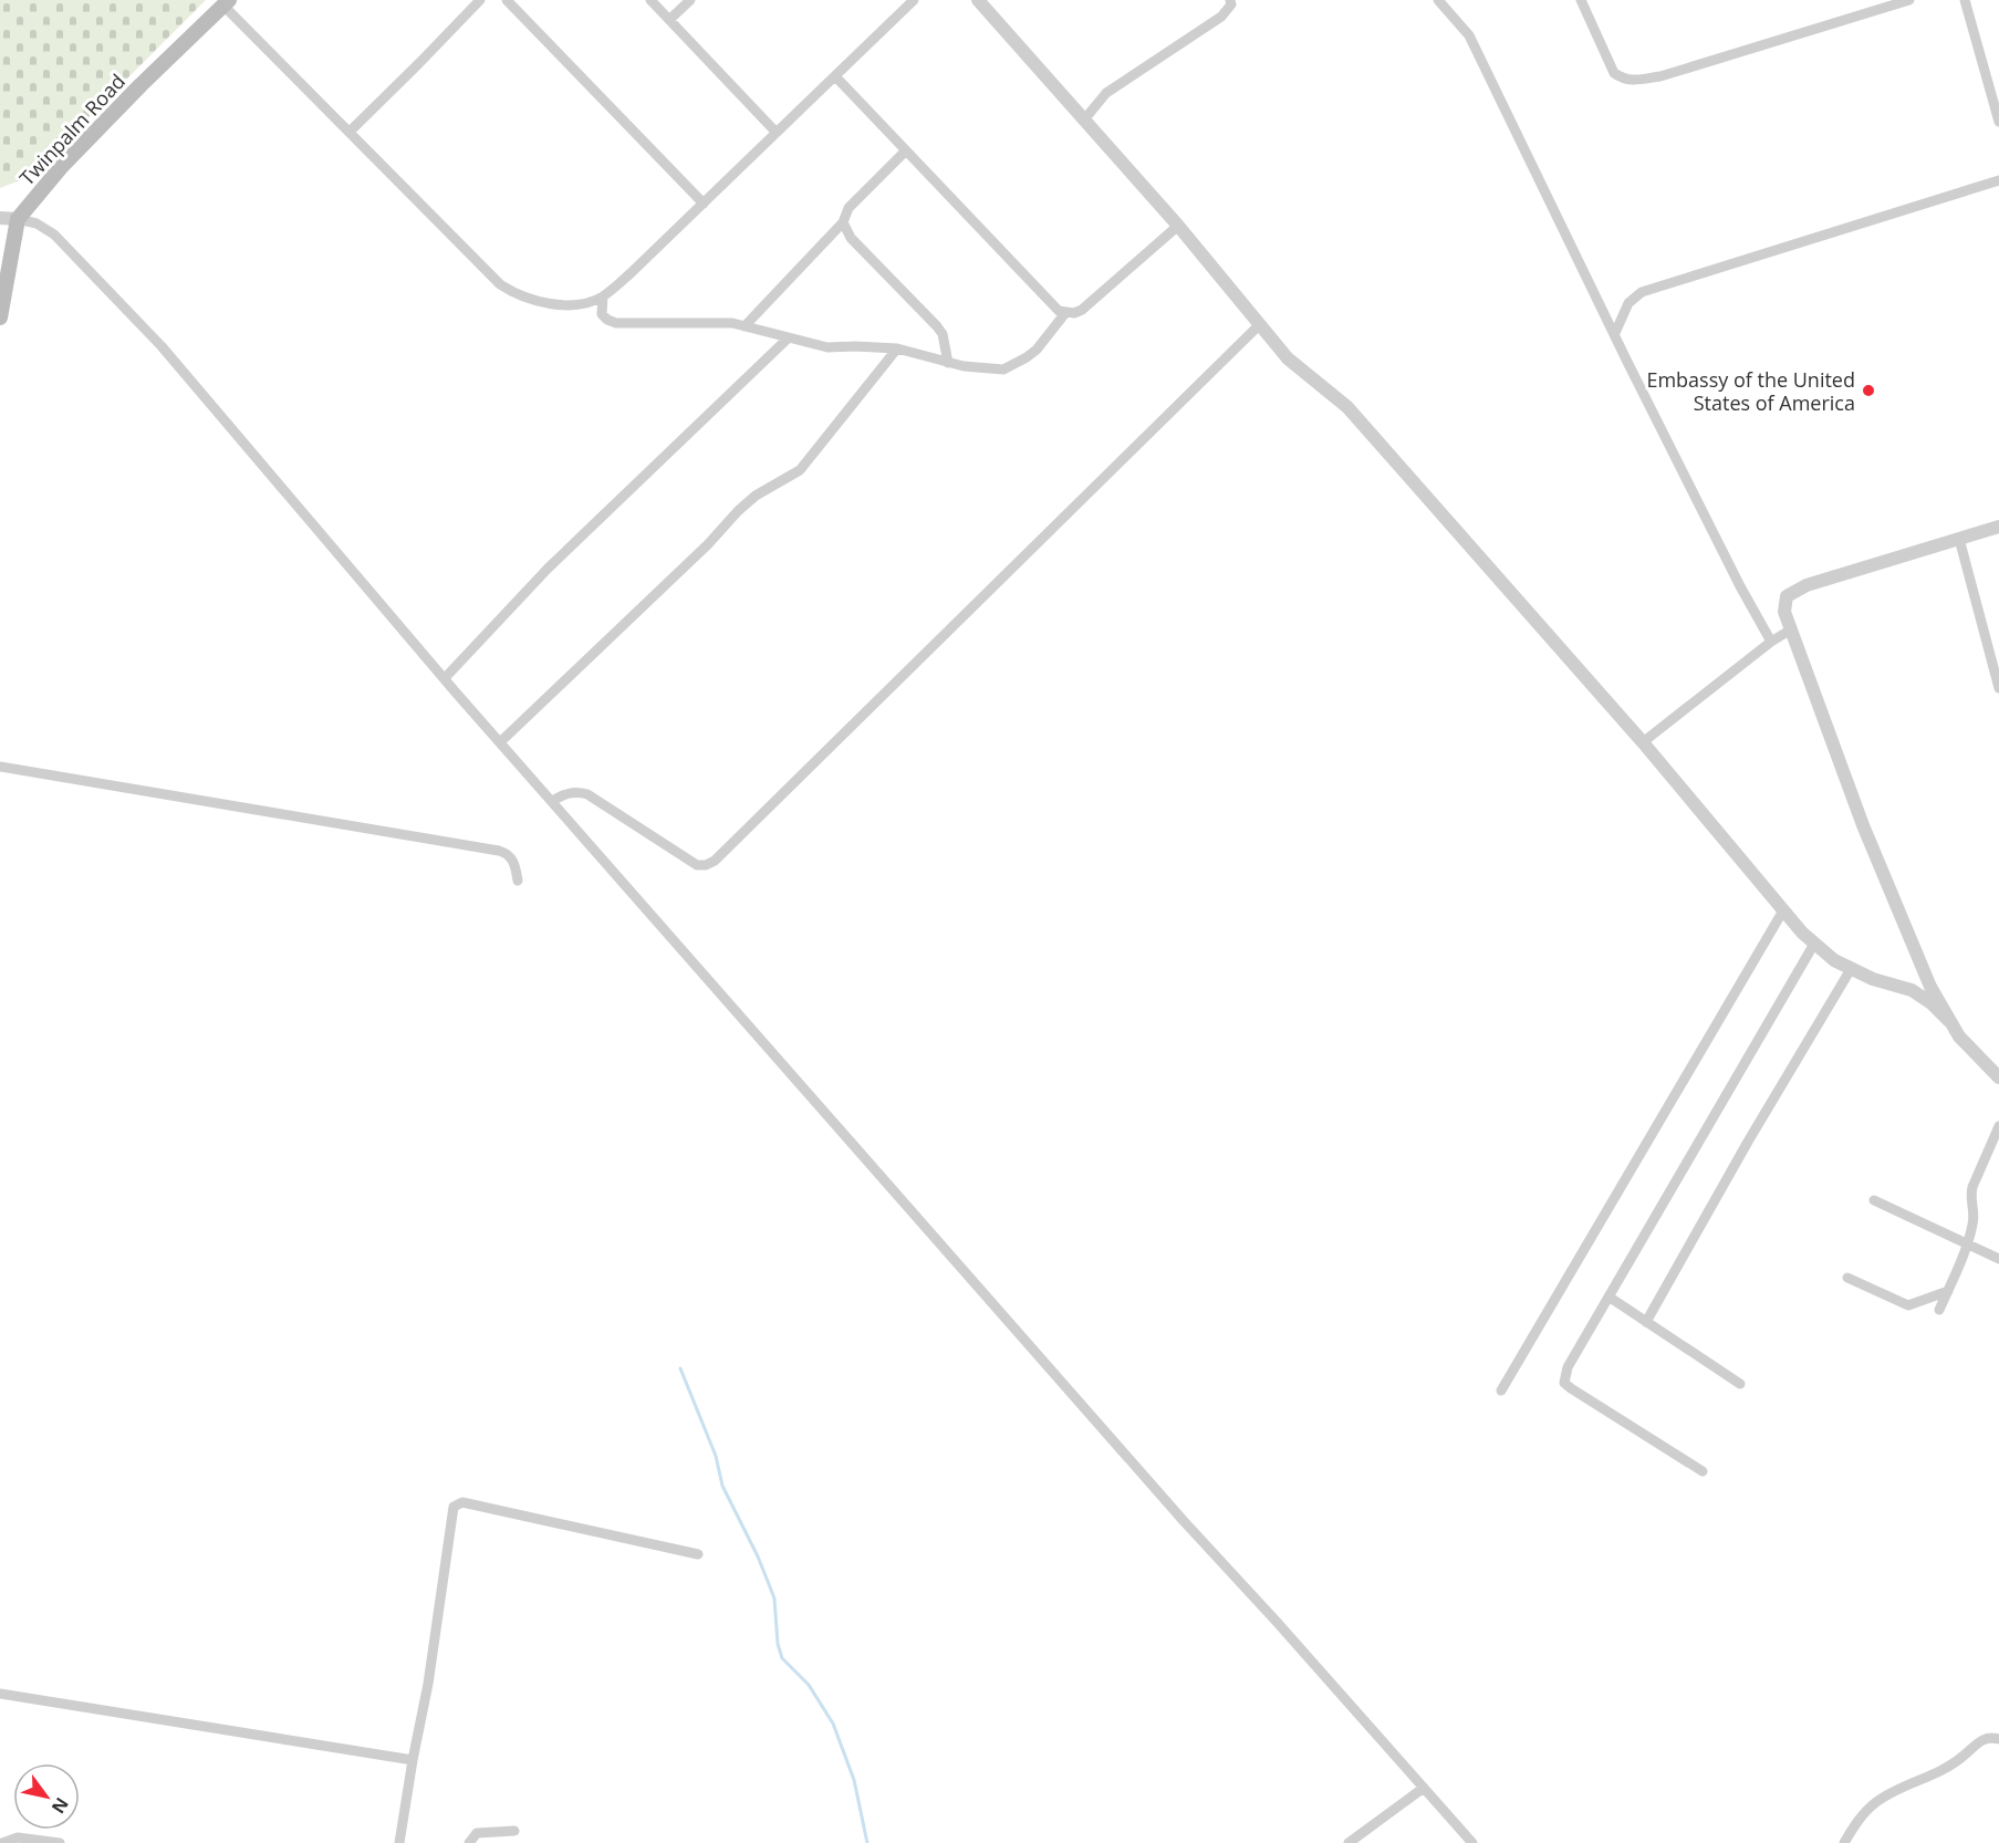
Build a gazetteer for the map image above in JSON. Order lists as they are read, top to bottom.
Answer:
{
  "streets": {
    "main road": ["Twinpalm Road"]
  },
  "places": ["Embassy of the United States of America"],
  "north": "bottom right"
}
